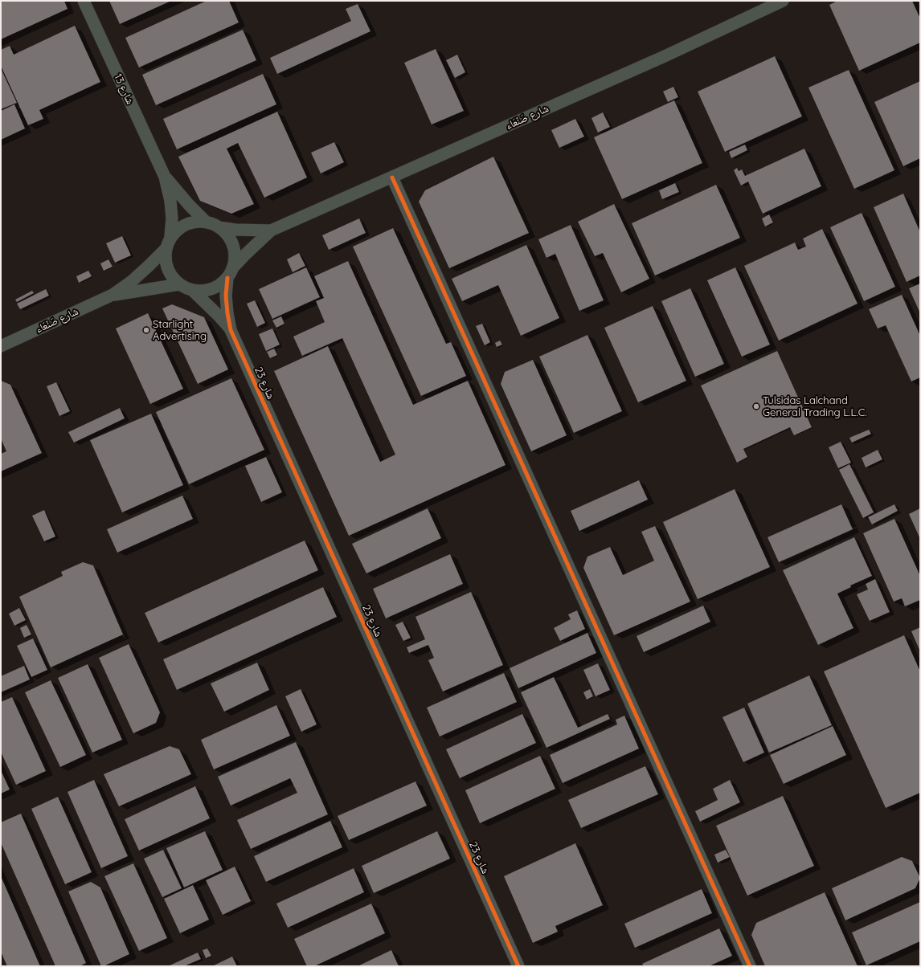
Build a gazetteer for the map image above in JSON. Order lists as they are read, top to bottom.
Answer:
{
  "streets": {
    "street": ["شارع 13", "شارع صَنْعَاء", "شارع 23"]
  },
  "crossings": [
    ["شارع 13", "شارع صَنْعَاء"],
    ["شارع 13", "شارع 23"],
    ["شارع صَنْعَاء", "شارع 23"]
  ],
  "places": ["Starlight Advertising", "Tulsidas Lalchand General Trading L.L.C."]
}
